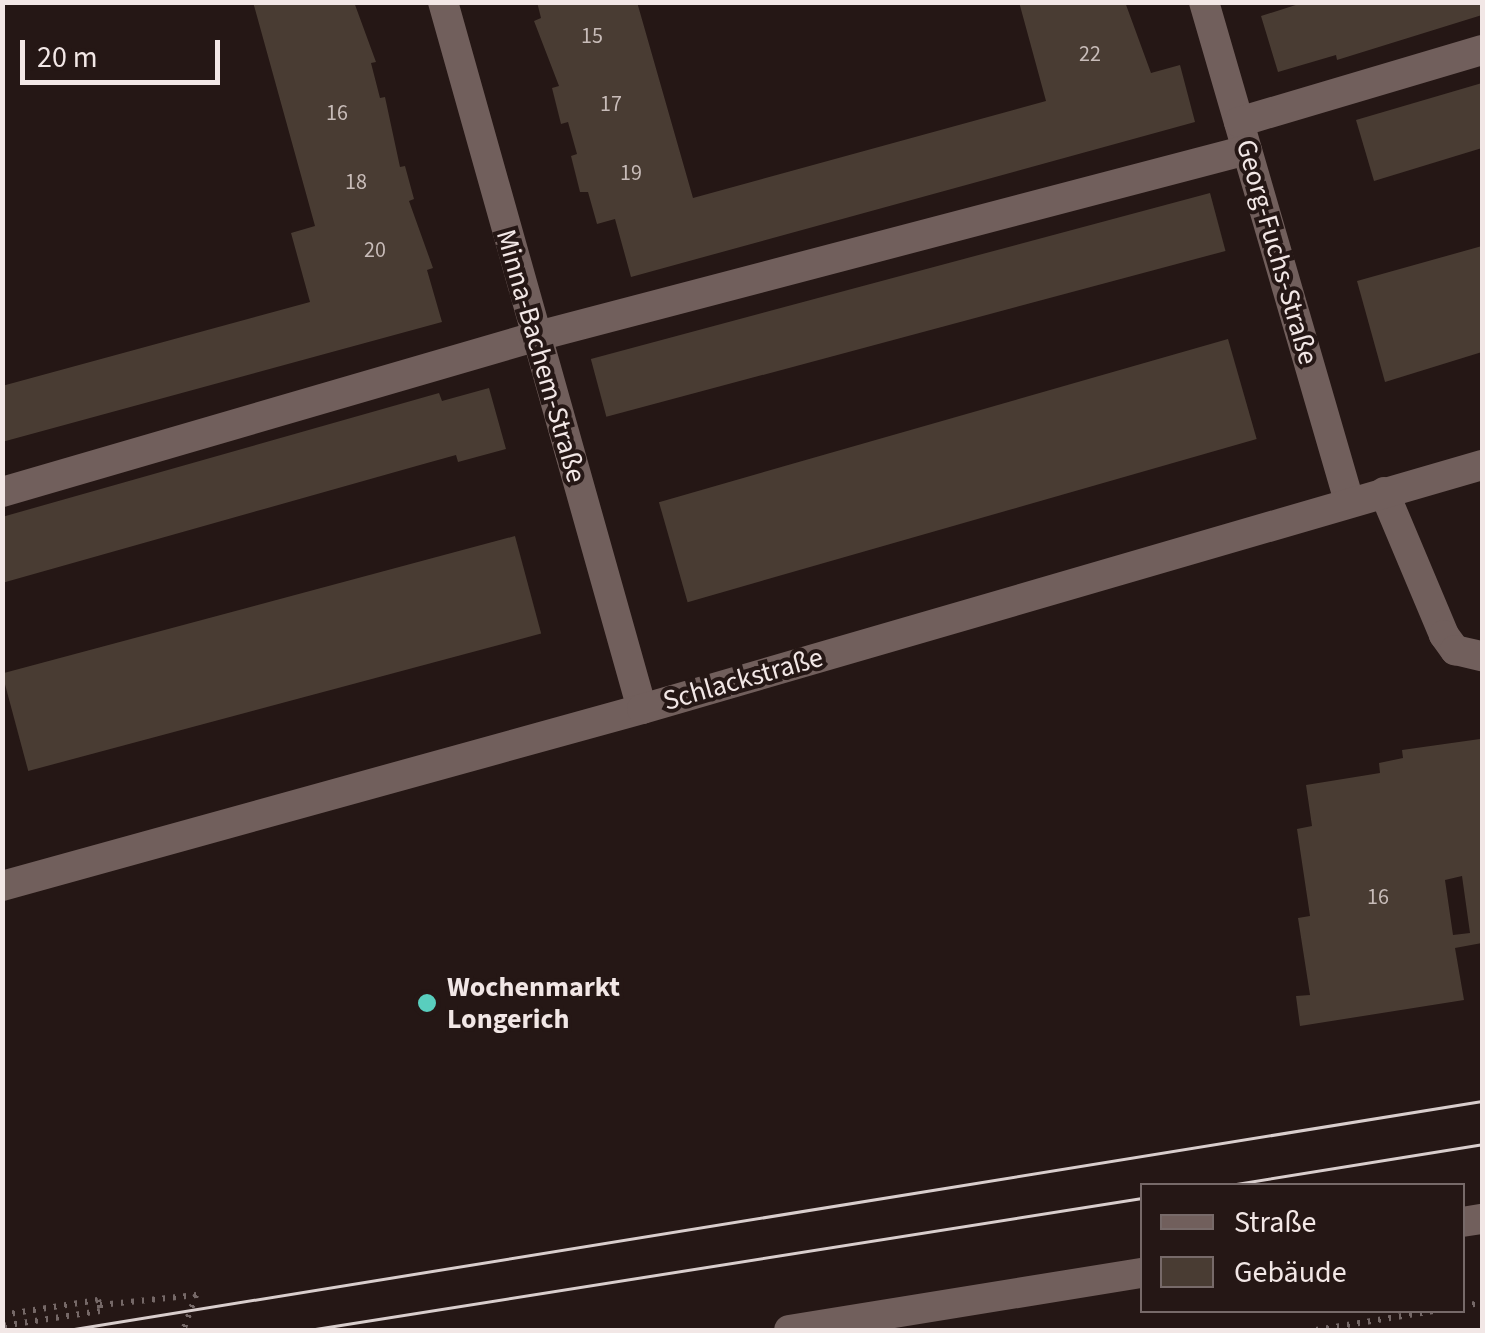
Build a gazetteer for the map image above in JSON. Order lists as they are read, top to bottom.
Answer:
{
  "streets": {
    "street": ["Georg-Fuchs-Straße", "Minna-Bachem-Straße", "Schlackstraße"]
  },
  "crossings": [
    ["Georg-Fuchs-Straße", "Schlackstraße"],
    ["Minna-Bachem-Straße", "Schlackstraße"]
  ],
  "places": ["Wochenmarkt Longerich"],
  "house_numbers": [
    "15",
    "22",
    "17",
    "16",
    "19",
    "18",
    "20",
    "16"
  ],
  "legend": ["Straße", "Gebäude"],
  "scale_bar": "20 m"
}
